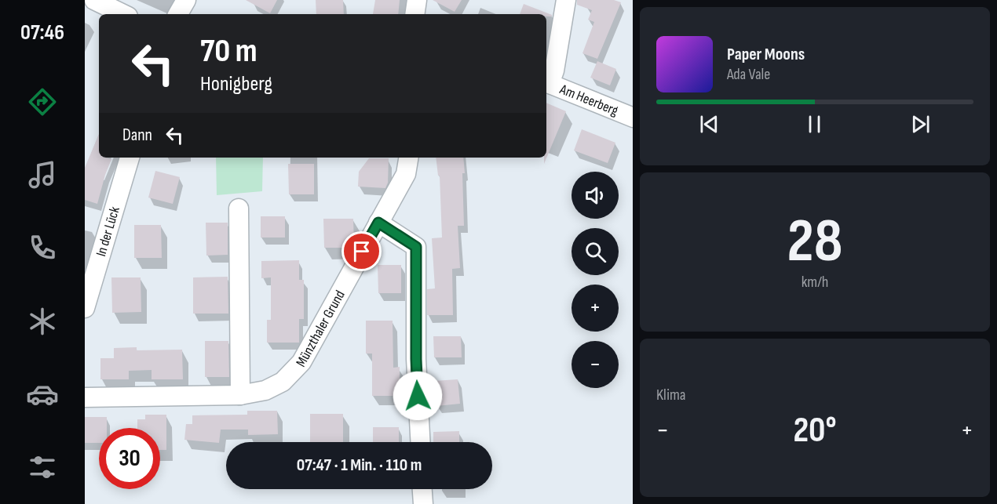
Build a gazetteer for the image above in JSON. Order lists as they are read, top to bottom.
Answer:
{
  "streets": {
    "street": ["Am Heerberg", "In der Lück", "Münzthaler Grund"]
  },
  "page": {
    "tabs": "07:46",
    "turn": ["70 m", "Honigberg"],
    "song": ["Paper Moons", "Ada Vale"],
    "then": "Dann",
    "map_buttons": ["+", "−"],
    "tile": [
      ["28", "km/h"],
      "Klima"
    ],
    "heat": ["−", "20°", "+"],
    "limit": "30",
    "trip": "07:47 · 1 Min. · 110 m"
  }
}
